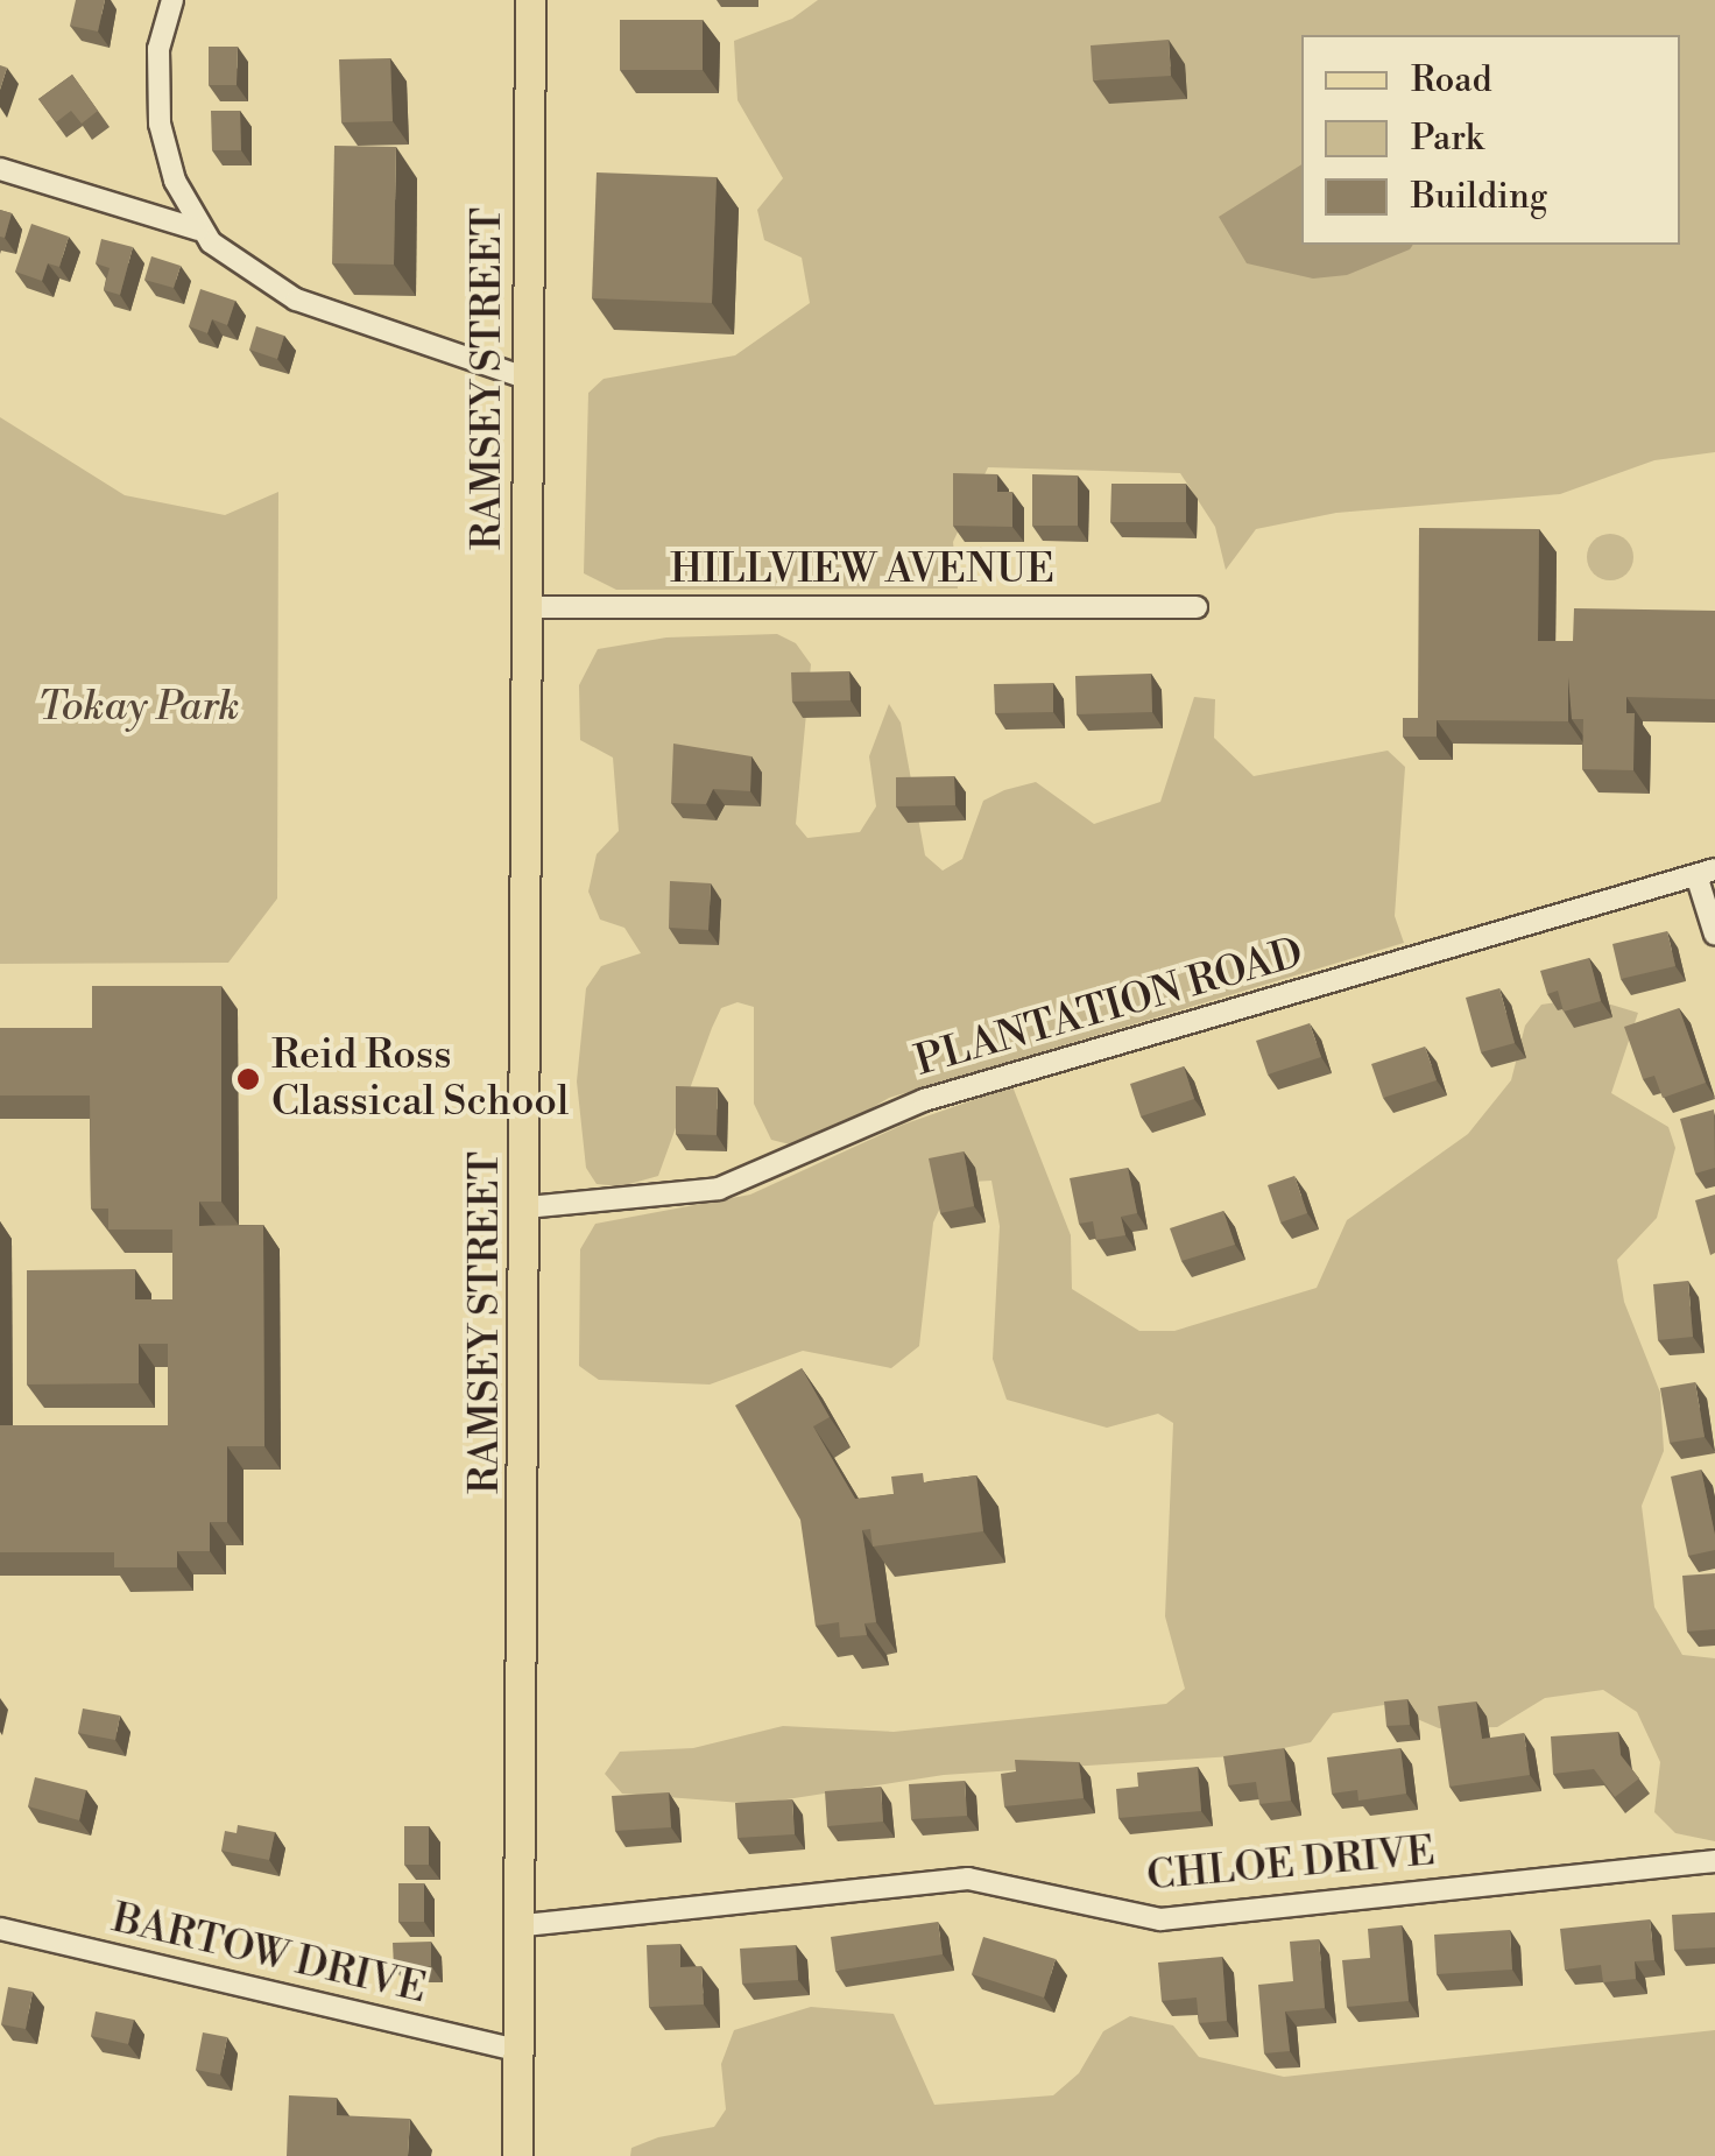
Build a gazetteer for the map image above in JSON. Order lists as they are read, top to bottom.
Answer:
{
  "streets": {
    "main road": ["RAMSEY STREET"],
    "street": [
      "HILLVIEW AVENUE",
      "PLANTATION ROAD",
      "CHLOE DRIVE",
      "BARTOW DRIVE"
    ]
  },
  "crossings": [
    ["RAMSEY STREET", "HILLVIEW AVENUE"],
    ["RAMSEY STREET", "PLANTATION ROAD"],
    ["RAMSEY STREET", "CHLOE DRIVE"],
    ["RAMSEY STREET", "BARTOW DRIVE"]
  ],
  "parks": ["Tokay Park"],
  "places": ["Reid Ross Classical School"],
  "legend": ["Road", "Park", "Building"]
}
